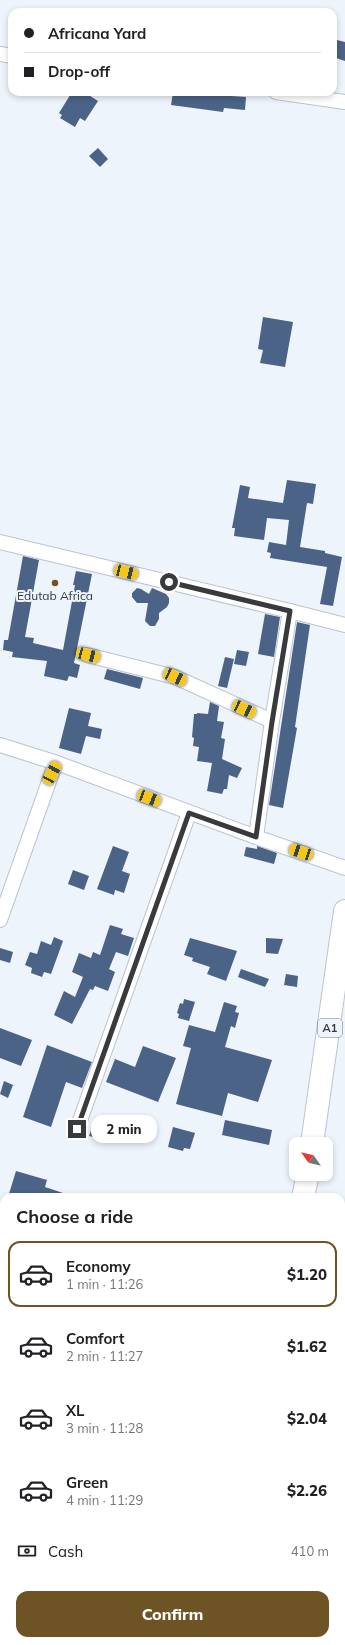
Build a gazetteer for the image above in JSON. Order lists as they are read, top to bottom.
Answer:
{
  "streets": {
    "highway": ["A1"]
  },
  "places": ["Edutab Africa"],
  "north": "top left",
  "page": {
    "banner": ["Africana Yard", "Drop-off"],
    "bubble": "2 min",
    "heading": "Choose a ride",
    "list": [
      {
        "name": "Economy",
        "note": "1 min · 11:26",
        "value": "$1.20"
      },
      {
        "name": "Comfort",
        "note": "2 min · 11:27",
        "value": "$1.62"
      },
      {
        "name": "XL",
        "note": "3 min · 11:28",
        "value": "$2.04"
      },
      {
        "name": "Green",
        "note": "4 min · 11:29",
        "value": "$2.26"
      }
    ],
    "pay": ["Cash", "410 m"],
    "buttons": "Confirm"
  }
}
